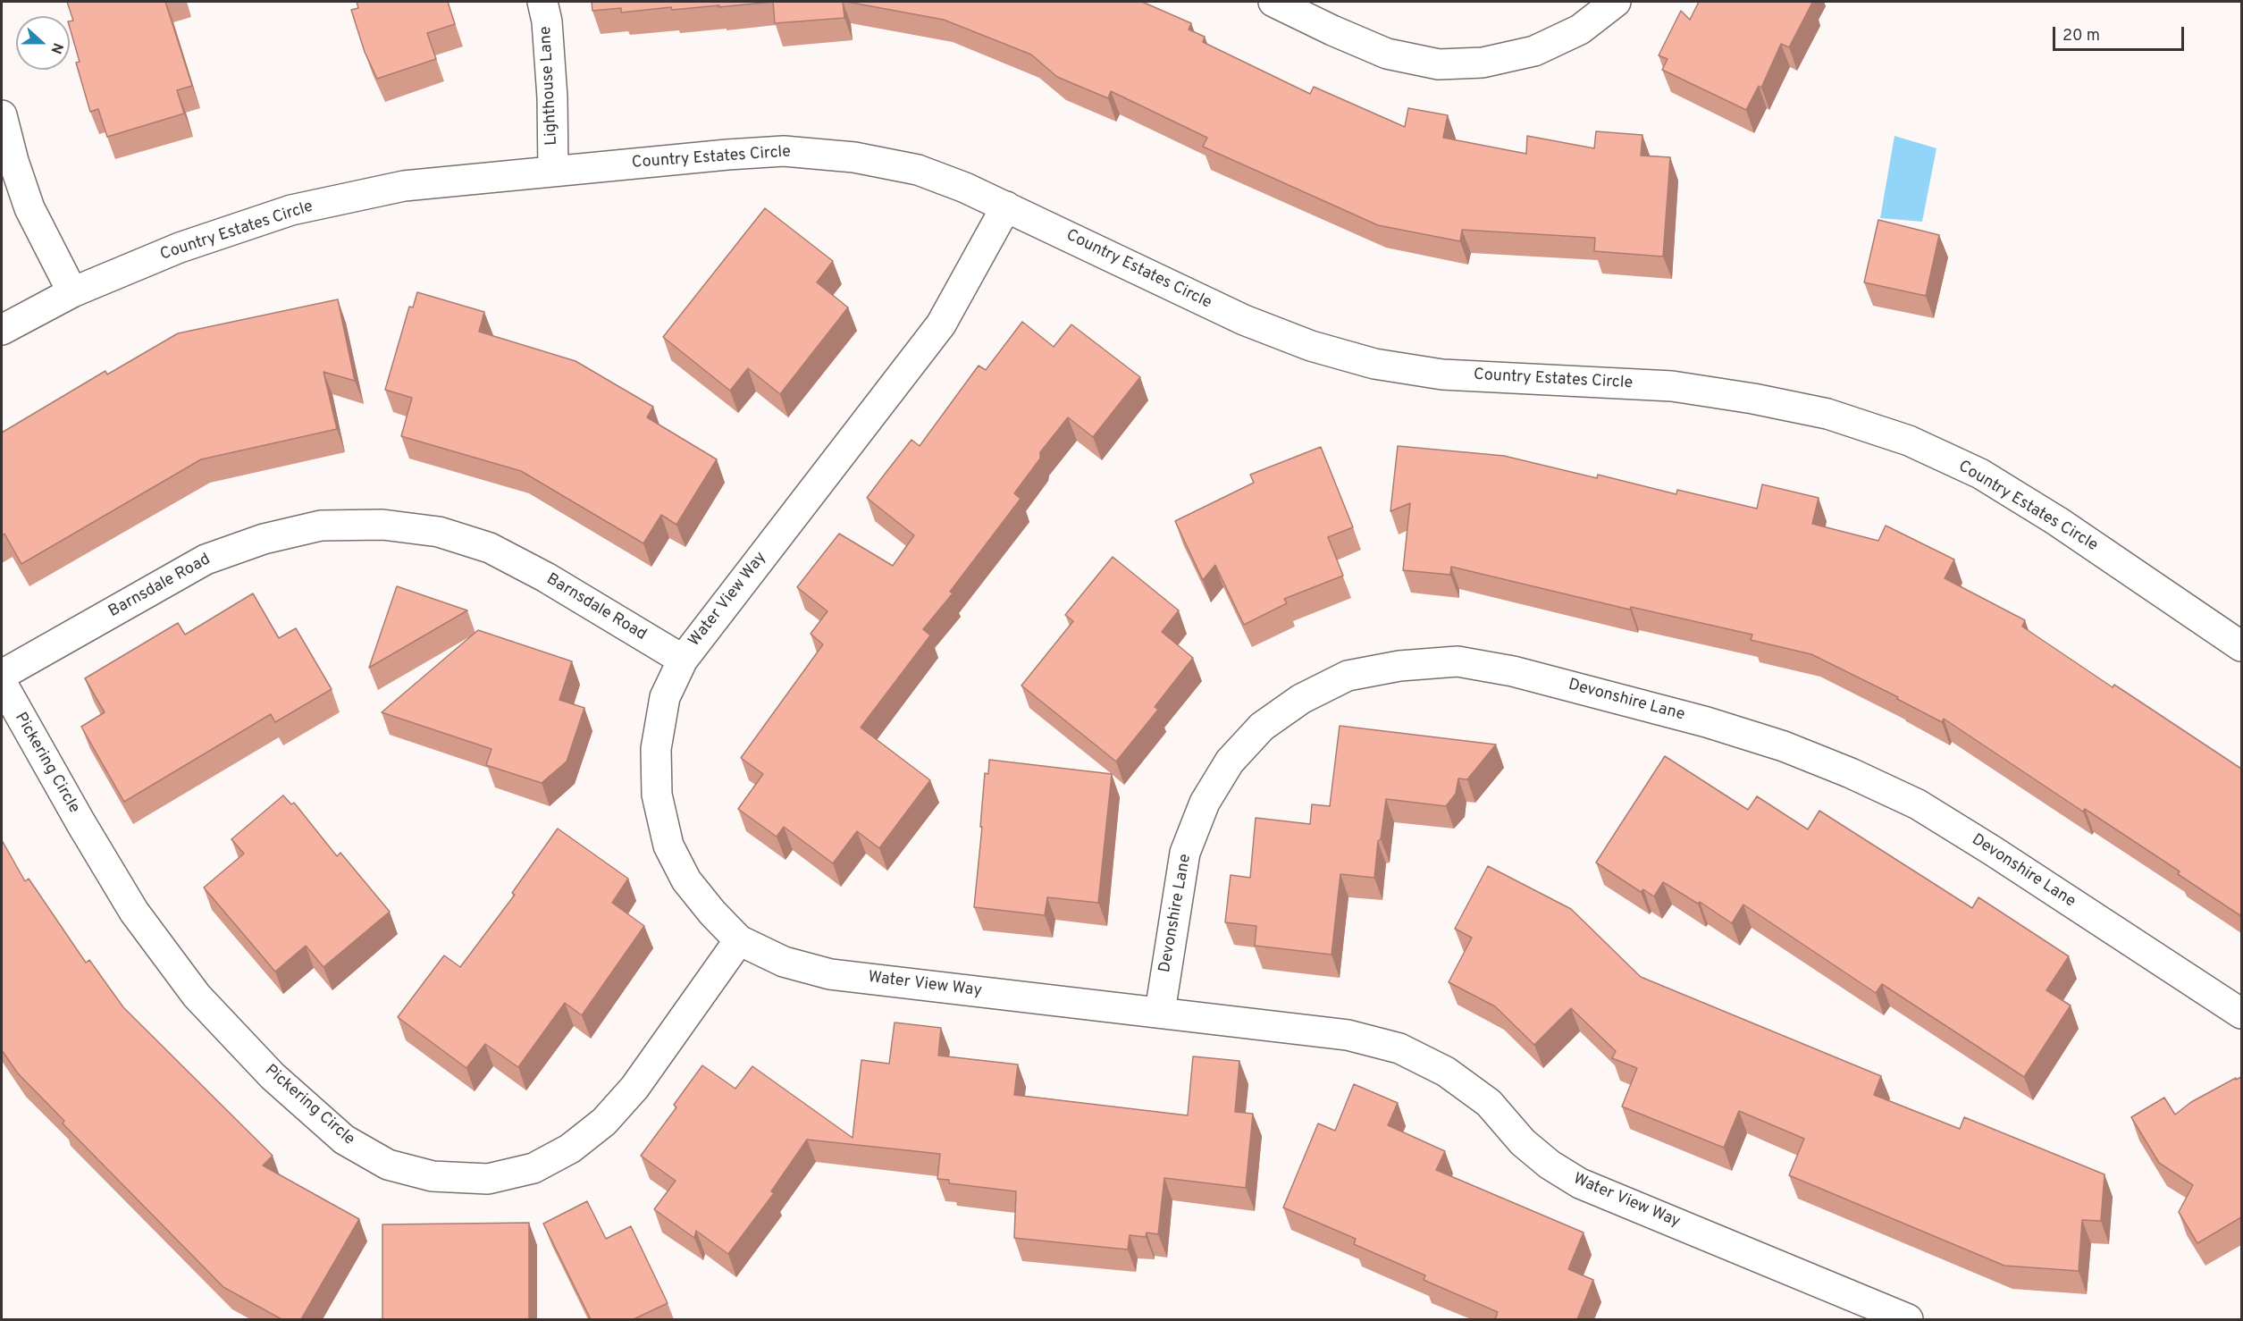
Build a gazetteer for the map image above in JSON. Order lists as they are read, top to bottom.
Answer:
{
  "streets": {
    "street": [
      "Lighthouse Lane",
      "Country Estates Circle",
      "Barnsdale Road",
      "Water View Way",
      "Devonshire Lane",
      "Pickering Circle"
    ]
  },
  "crossings": [
    ["Lighthouse Lane", "Country Estates Circle"],
    ["Country Estates Circle", "Water View Way"],
    ["Barnsdale Road", "Water View Way"],
    ["Water View Way", "Devonshire Lane"],
    ["Water View Way", "Pickering Circle"]
  ],
  "scale_bar": "20 m",
  "north": "right"
}
